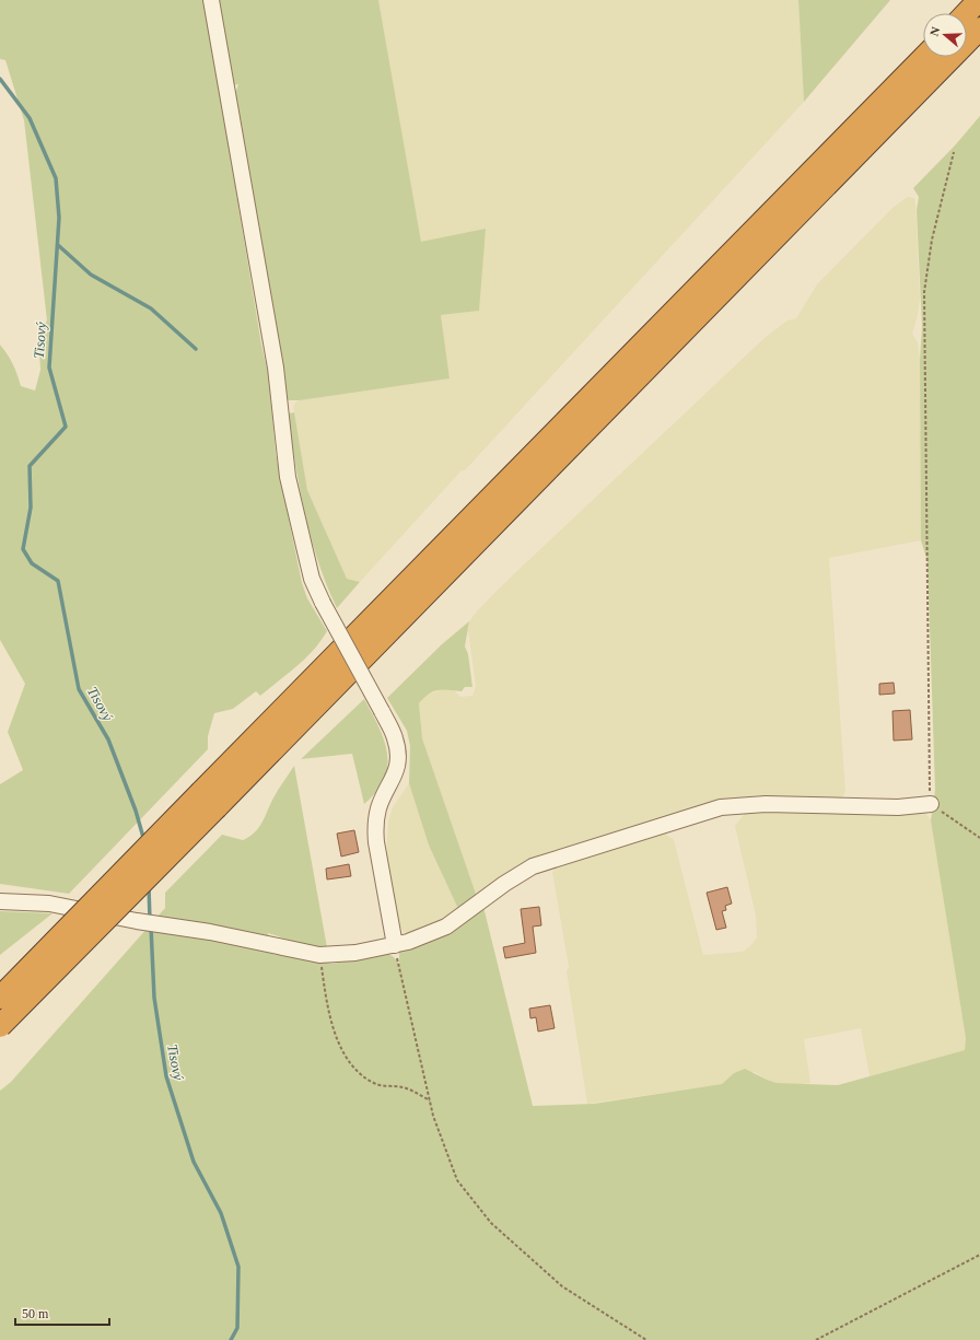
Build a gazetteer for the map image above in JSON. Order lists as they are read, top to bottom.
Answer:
{
  "water": ["Tisový"],
  "scale_bar": "50 m",
  "north": "left"
}
